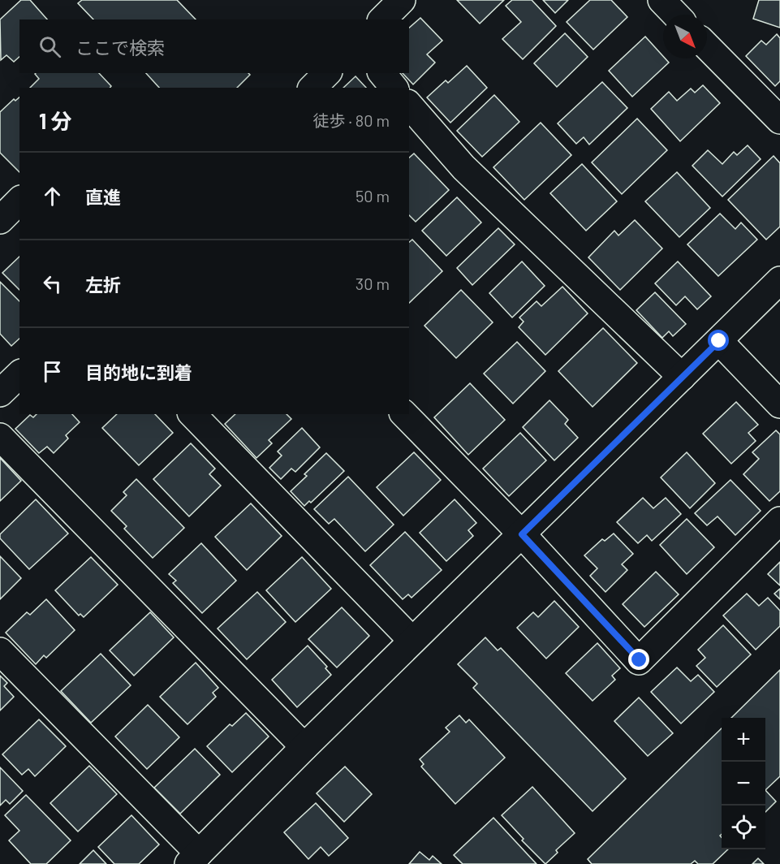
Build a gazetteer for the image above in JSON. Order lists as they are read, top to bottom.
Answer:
{
  "north": "bottom right",
  "page": {
    "search": "ここで検索",
    "heading": ["1 分", "徒歩 · 80 m"],
    "list": [
      ["直進", "50 m"],
      ["左折", "30 m"],
      "目的地に到着"
    ],
    "map_buttons": ["+", "−"]
  }
}
